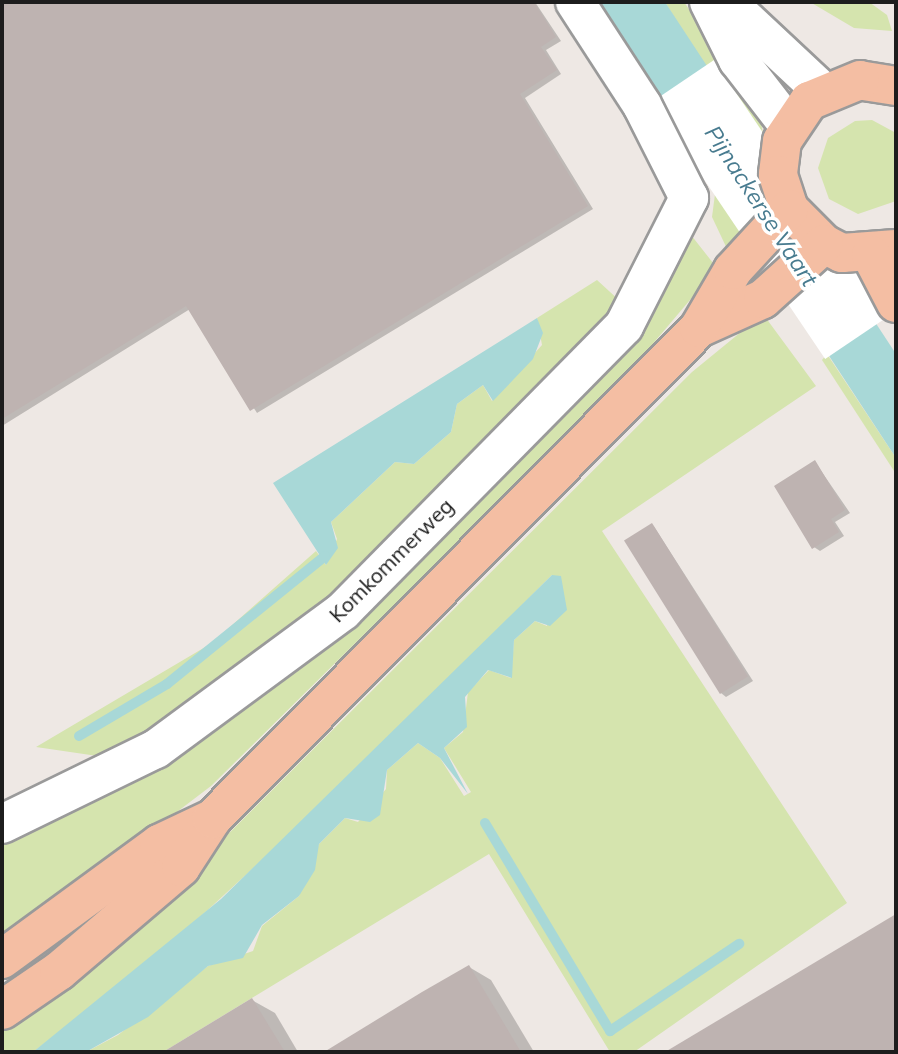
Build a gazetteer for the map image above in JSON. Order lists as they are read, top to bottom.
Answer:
{
  "streets": {
    "street": ["Komkommerweg"]
  },
  "water": ["Pijnackerse Vaart"]
}
